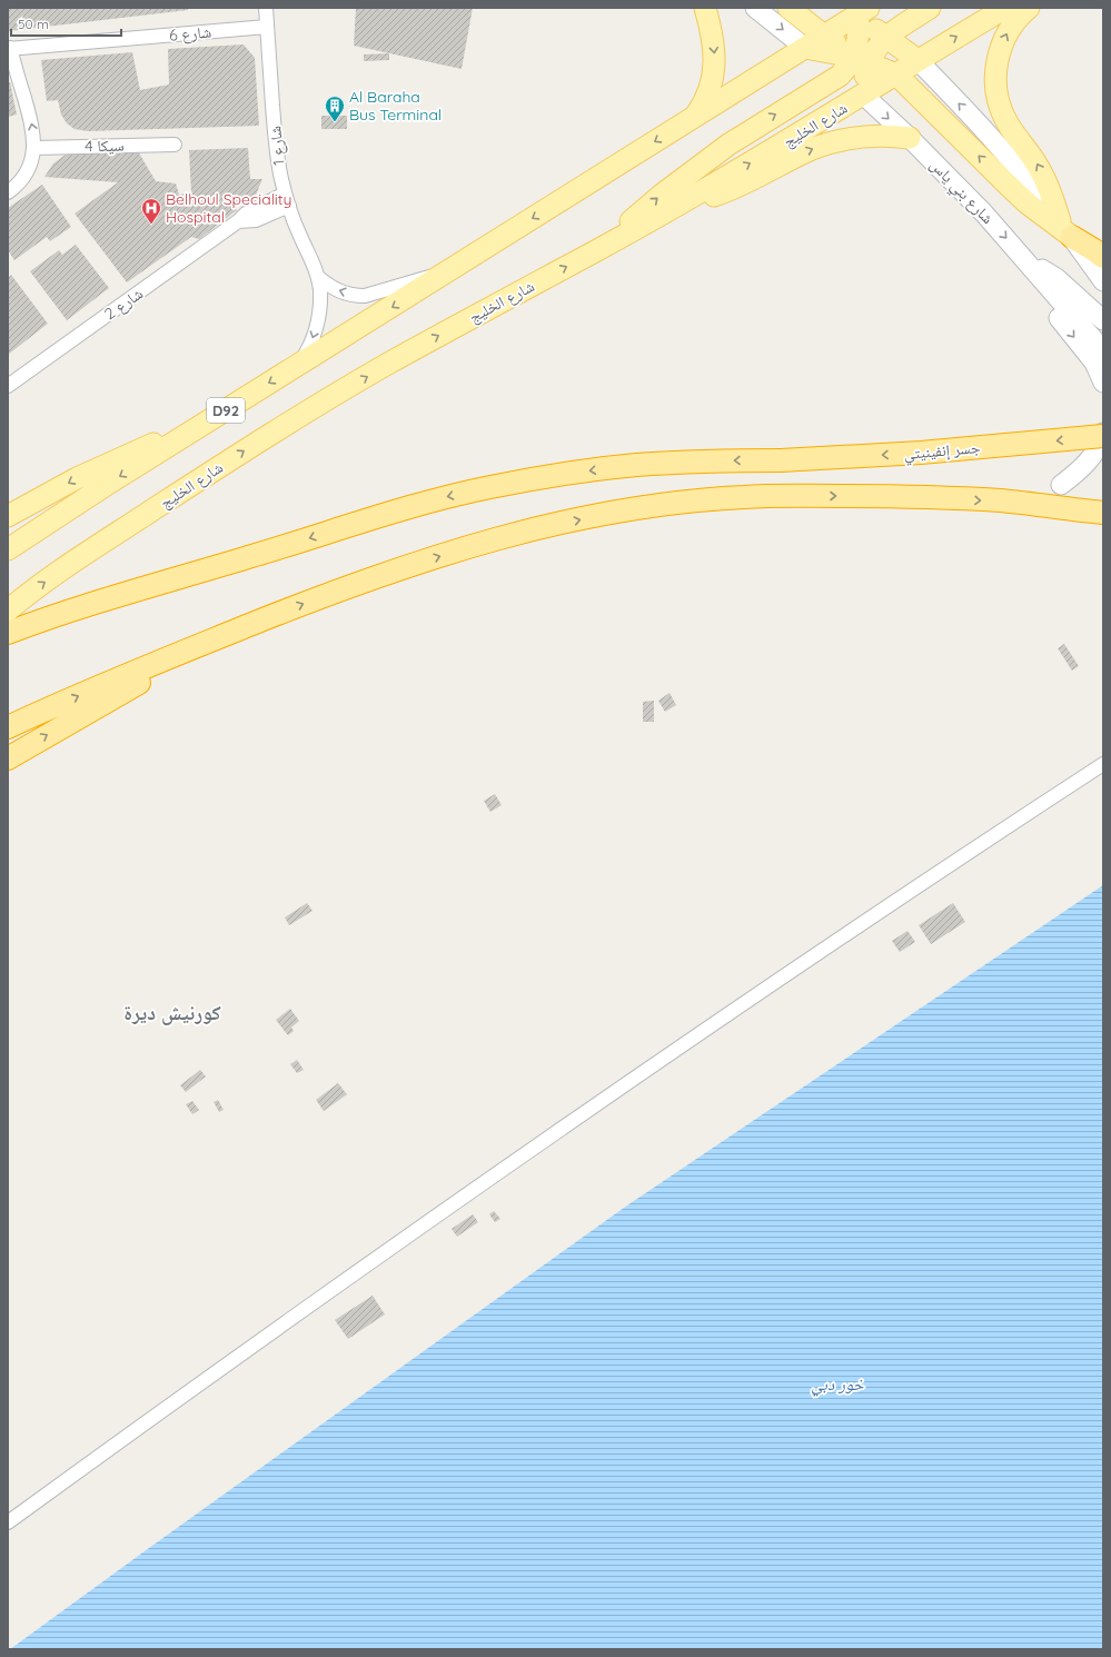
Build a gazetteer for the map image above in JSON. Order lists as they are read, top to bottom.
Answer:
{
  "streets": {
    "highway": ["جسر إنفينيتي"],
    "main road": ["شارع الخليج", "شارع بني ياس", "D92"],
    "street": [
      "شارع 6",
      "4 سيكا",
      "شارع 1",
      "شارع 2"
    ]
  },
  "crossings": [
    ["شارع 6", "شارع 1"],
    ["شارع الخليج", "شارع بني ياس"],
    ["شارع 1", "شارع 2"],
    ["شارع 1", "D92"]
  ],
  "districts": ["كورنيش ديرة"],
  "water": ["خور دبي"],
  "places": {
    "building": ["Al Baraha Bus Terminal"],
    "hospital": ["Belhoul Speciality Hospital"]
  },
  "scale_bar": "50 m"
}
